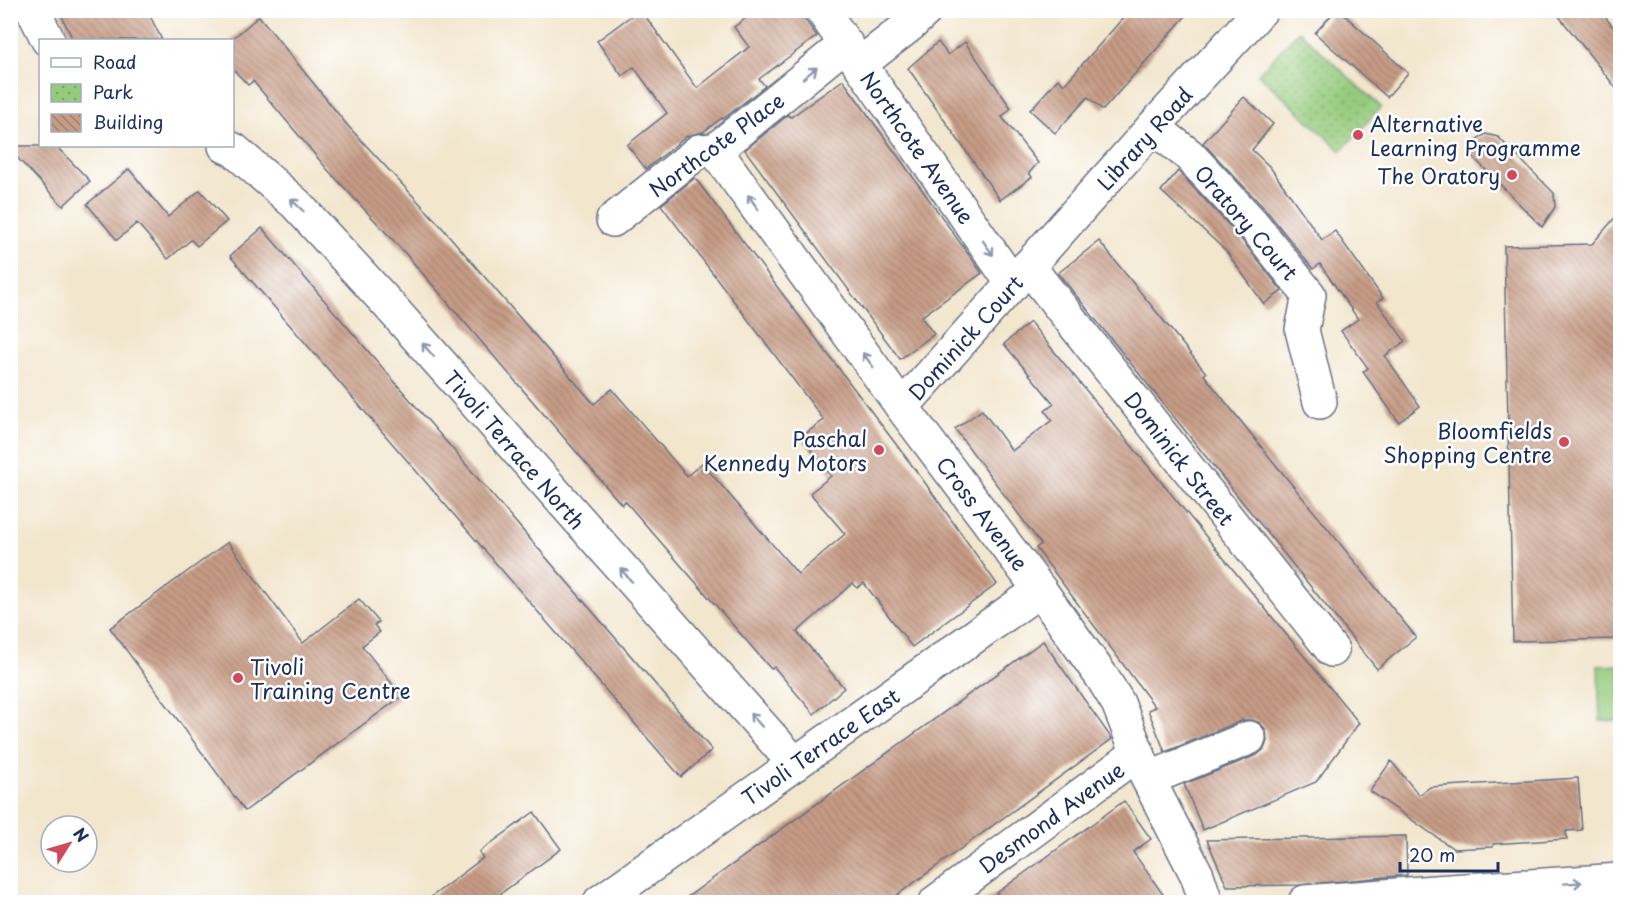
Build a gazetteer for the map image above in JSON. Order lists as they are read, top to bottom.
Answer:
{
  "streets": {
    "street": [
      "Library Road",
      "Northcote Place",
      "Northcote Avenue",
      "Oratory Court",
      "Dominick Court",
      "Tivoli Terrace North",
      "Dominick Street",
      "Cross Avenue",
      "Tivoli Terrace East",
      "Desmond Avenue"
    ]
  },
  "crossings": [
    ["Library Road", "Northcote Avenue"],
    ["Library Road", "Oratory Court"],
    ["Library Road", "Dominick Court"],
    ["Library Road", "Dominick Street"],
    ["Northcote Place", "Northcote Avenue"],
    ["Northcote Place", "Cross Avenue"],
    ["Northcote Avenue", "Dominick Court"],
    ["Northcote Avenue", "Dominick Street"],
    ["Dominick Court", "Dominick Street"],
    ["Dominick Court", "Cross Avenue"],
    ["Tivoli Terrace North", "Tivoli Terrace East"],
    ["Cross Avenue", "Tivoli Terrace East"],
    ["Cross Avenue", "Desmond Avenue"]
  ],
  "one_way": [
    "Northcote Place",
    "Northcote Avenue",
    "Tivoli Terrace North",
    "Cross Avenue"
  ],
  "places": [
    "Alternative Learning Programme",
    "The Oratory",
    "Bloomfields Shopping Centre",
    "Paschal Kennedy Motors",
    "Tivoli Training Centre"
  ],
  "legend": ["Road", "Park", "Building"],
  "scale_bar": "20 m",
  "north": "top right"
}
